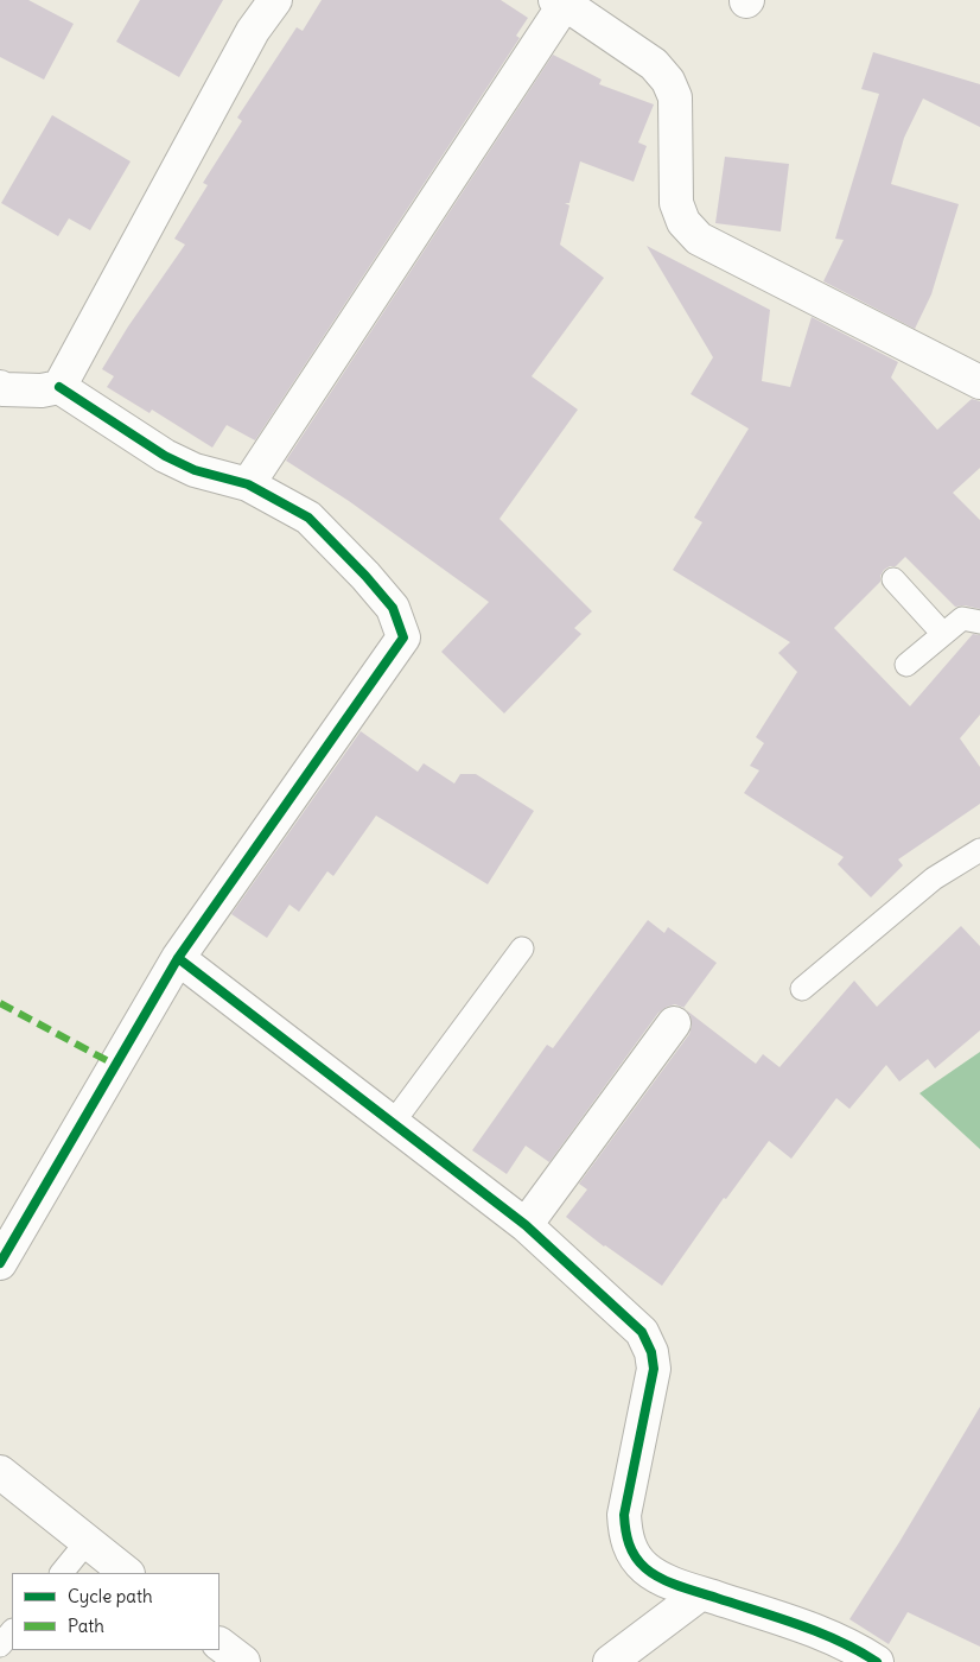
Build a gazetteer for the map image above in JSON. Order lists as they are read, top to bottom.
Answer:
{
  "legend": ["Cycle path", "Path"]
}
